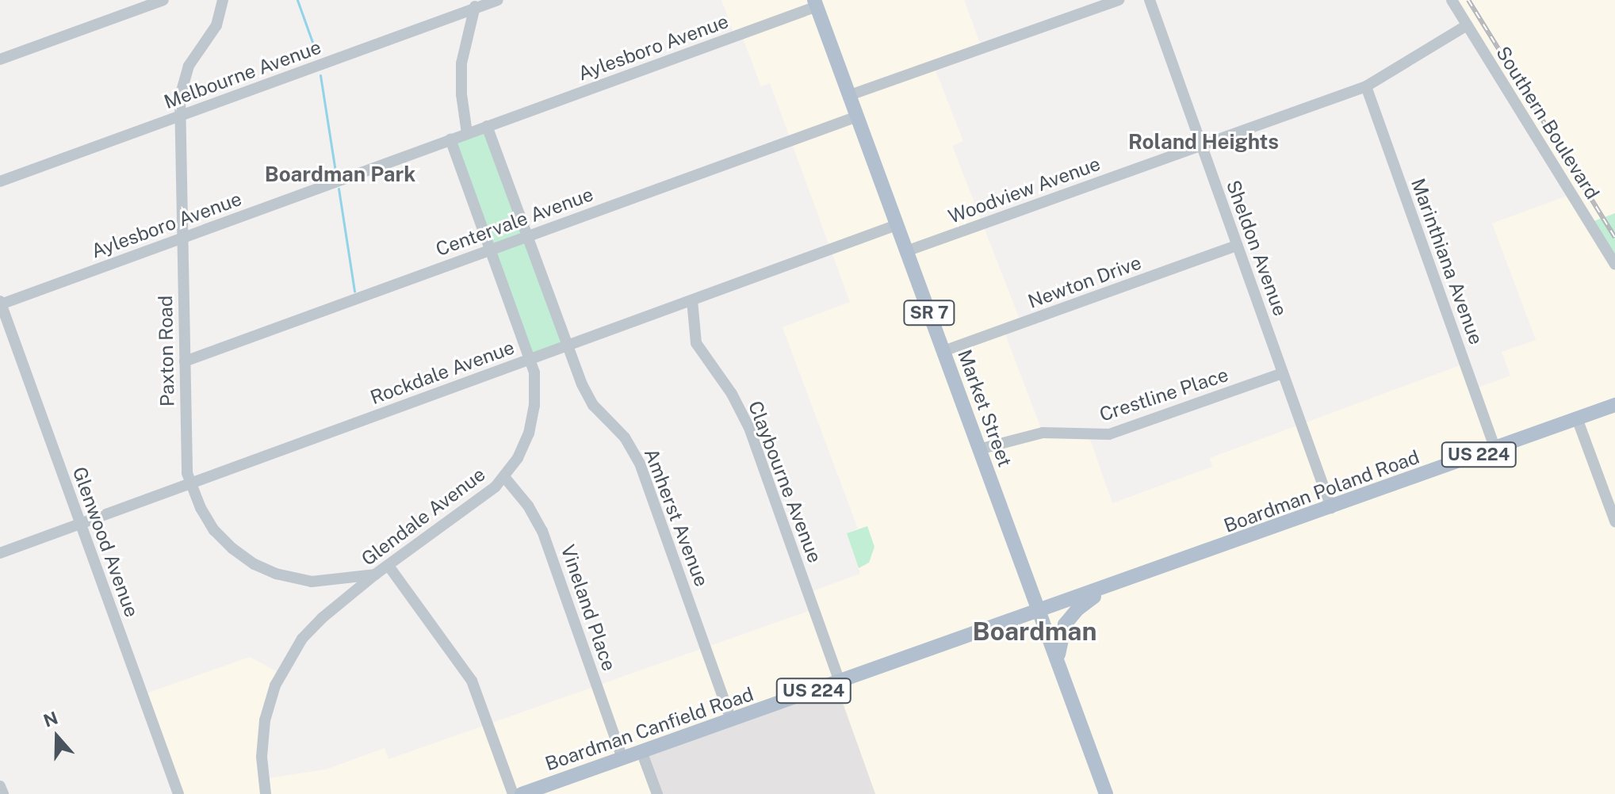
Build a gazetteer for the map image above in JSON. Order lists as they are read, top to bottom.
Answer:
{
  "streets": {
    "main road": [
      "SR 7",
      "Market Street",
      "US 224",
      "Boardman Poland Road",
      "Boardman Canfield Road"
    ],
    "street": [
      "Aylesboro Avenue",
      "Melbourne Avenue",
      "Southern Boulevard",
      "Woodview Avenue",
      "Centervale Avenue",
      "Sheldon Avenue",
      "Marinthiana Avenue",
      "Newton Drive",
      "Paxton Road",
      "Rockdale Avenue",
      "Crestline Place",
      "Claybourne Avenue",
      "Glendale Avenue",
      "Amherst Avenue",
      "Glenwood Avenue",
      "Vineland Place"
    ]
  },
  "crossings": [
    ["Aylesboro Avenue", "Paxton Road"],
    ["Aylesboro Avenue", "Market Street"],
    ["Aylesboro Avenue", "Glendale Avenue"],
    ["Aylesboro Avenue", "Amherst Avenue"],
    ["Aylesboro Avenue", "Glenwood Avenue"],
    ["Melbourne Avenue", "Paxton Road"],
    ["Southern Boulevard", "Woodview Avenue"],
    ["Woodview Avenue", "Sheldon Avenue"],
    ["Woodview Avenue", "Marinthiana Avenue"],
    ["Woodview Avenue", "Market Street"],
    ["Centervale Avenue", "Paxton Road"],
    ["Centervale Avenue", "Market Street"],
    ["Centervale Avenue", "Glendale Avenue"],
    ["Centervale Avenue", "Amherst Avenue"],
    ["Sheldon Avenue", "Newton Drive"],
    ["Sheldon Avenue", "Crestline Place"],
    ["Sheldon Avenue", "Boardman Poland Road"],
    ["Marinthiana Avenue", "Boardman Poland Road"],
    ["Newton Drive", "Market Street"],
    ["Paxton Road", "Rockdale Avenue"],
    ["Paxton Road", "Glendale Avenue"],
    ["Rockdale Avenue", "Market Street"],
    ["Rockdale Avenue", "Claybourne Avenue"],
    ["Rockdale Avenue", "Glendale Avenue"],
    ["Rockdale Avenue", "Amherst Avenue"],
    ["Rockdale Avenue", "Glenwood Avenue"],
    ["Crestline Place", "Market Street"],
    ["Market Street", "Boardman Poland Road"],
    ["Market Street", "Boardman Canfield Road"],
    ["Claybourne Avenue", "Boardman Canfield Road"],
    ["Boardman Poland Road", "Boardman Canfield Road"],
    ["Glendale Avenue", "Vineland Place"],
    ["Amherst Avenue", "Boardman Canfield Road"],
    ["Vineland Place", "Boardman Canfield Road"]
  ],
  "districts": ["Roland Heights", "Boardman Park", "Boardman"],
  "north": "top"
}
